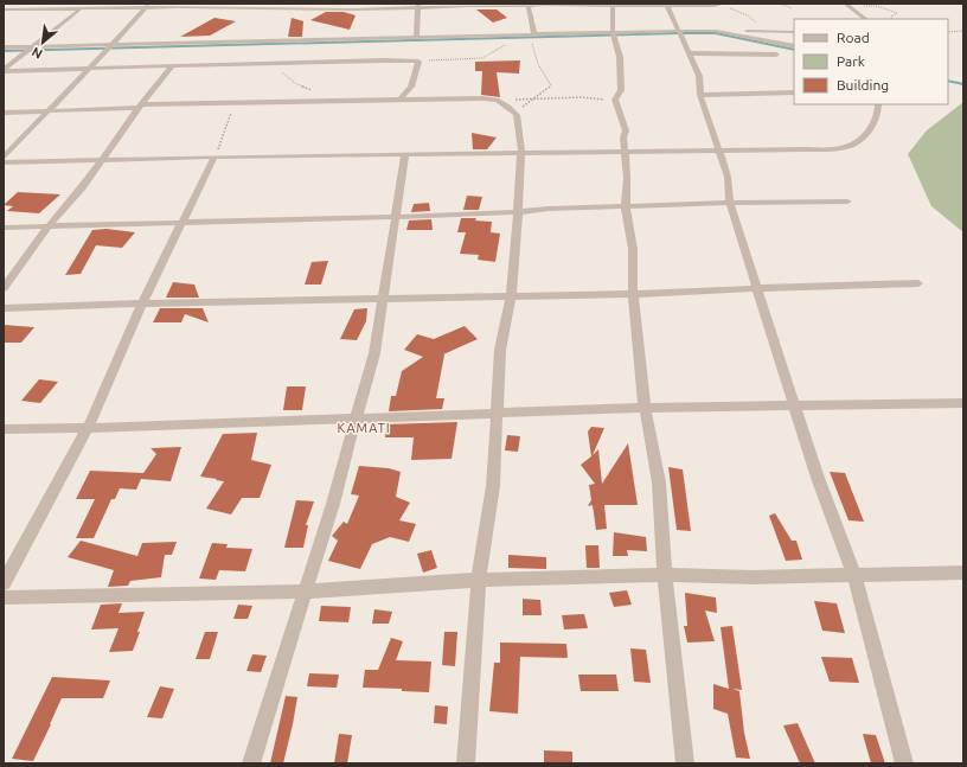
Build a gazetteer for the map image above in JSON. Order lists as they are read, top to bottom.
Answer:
{
  "districts": ["KAMATI"],
  "legend": ["Road", "Park", "Building"],
  "north": "bottom left"
}
